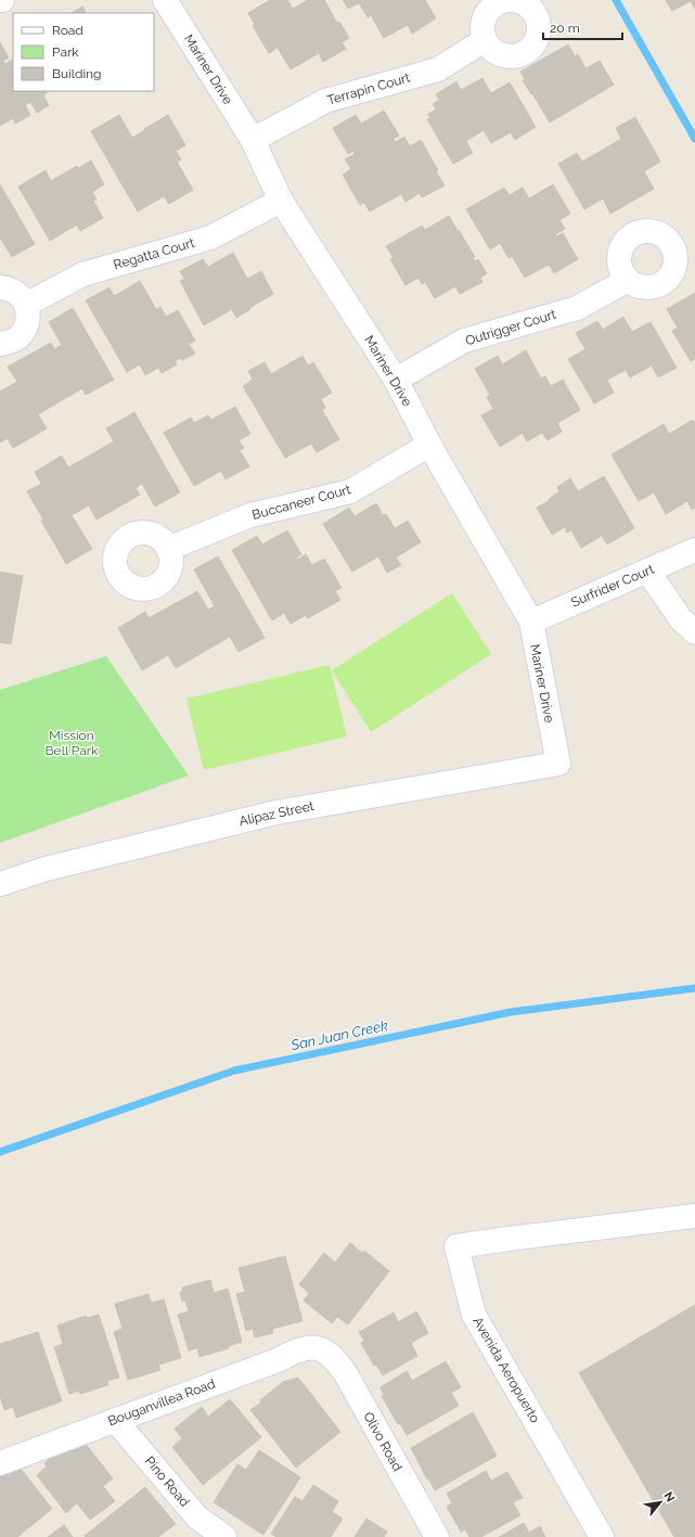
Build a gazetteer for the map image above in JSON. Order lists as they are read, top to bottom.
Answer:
{
  "streets": {
    "street": [
      "Mariner Drive",
      "Terrapin Court",
      "Regatta Court",
      "Outrigger Court",
      "Buccaneer Court",
      "Surfrider Court",
      "Alipaz Street",
      "Avenida Aeropuerto",
      "Bouganvillea Road",
      "Olivo Road",
      "Pino Road"
    ]
  },
  "crossings": [
    ["Mariner Drive", "Terrapin Court"],
    ["Mariner Drive", "Regatta Court"],
    ["Mariner Drive", "Outrigger Court"],
    ["Mariner Drive", "Buccaneer Court"],
    ["Mariner Drive", "Surfrider Court"],
    ["Mariner Drive", "Alipaz Street"],
    ["Bouganvillea Road", "Olivo Road"],
    ["Bouganvillea Road", "Pino Road"]
  ],
  "water": ["San Juan Creek"],
  "parks": ["Mission Bell Park"],
  "legend": ["Road", "Park", "Building"],
  "scale_bar": "20 m",
  "north": "top right"
}
